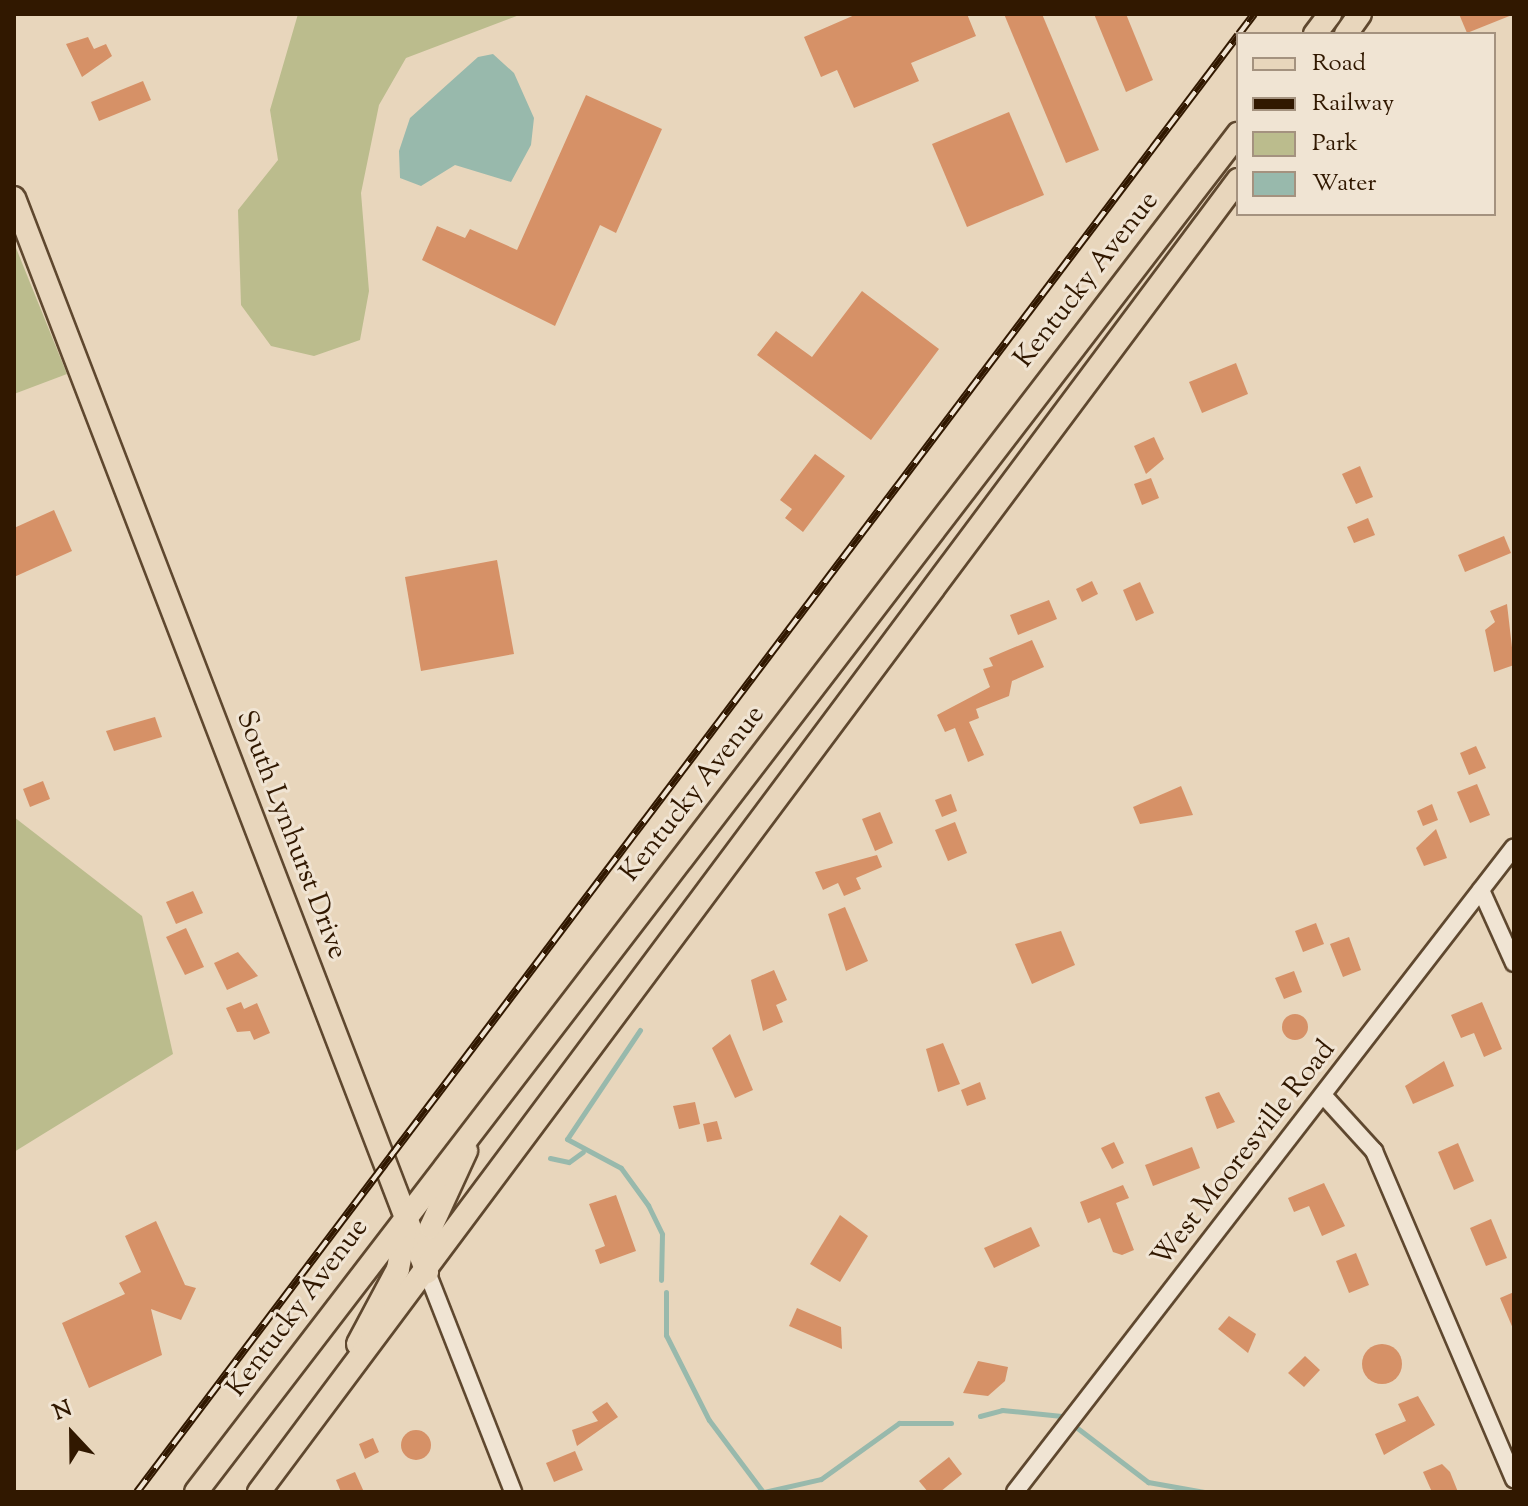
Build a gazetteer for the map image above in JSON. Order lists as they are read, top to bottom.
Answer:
{
  "streets": {
    "main road": ["Kentucky Avenue", "South Lynhurst Drive"],
    "street": ["West Mooresville Road"]
  },
  "crossings": [
    ["Kentucky Avenue", "South Lynhurst Drive"]
  ],
  "legend": [
    "Road",
    "Railway",
    "Park",
    "Water"
  ],
  "north": "top"
}
